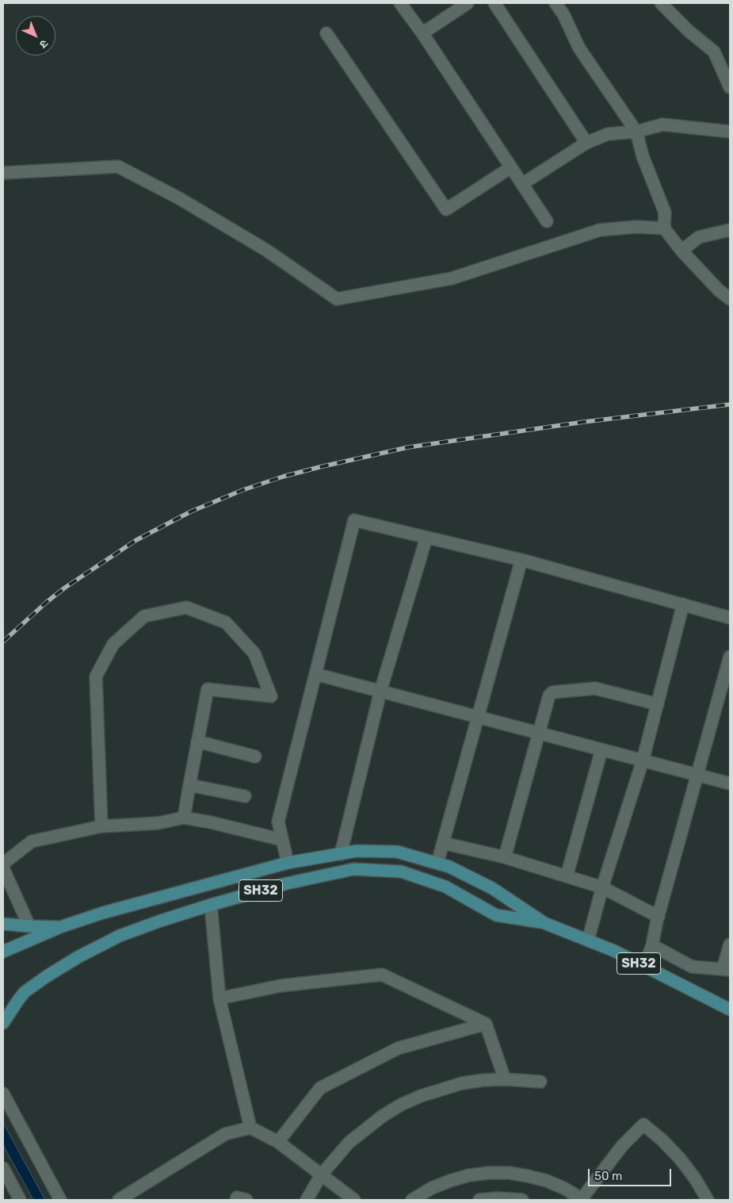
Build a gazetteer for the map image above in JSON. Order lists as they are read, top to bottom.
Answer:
{
  "streets": {
    "main road": ["SH32"]
  },
  "scale_bar": "50 m",
  "north": "bottom right"
}
